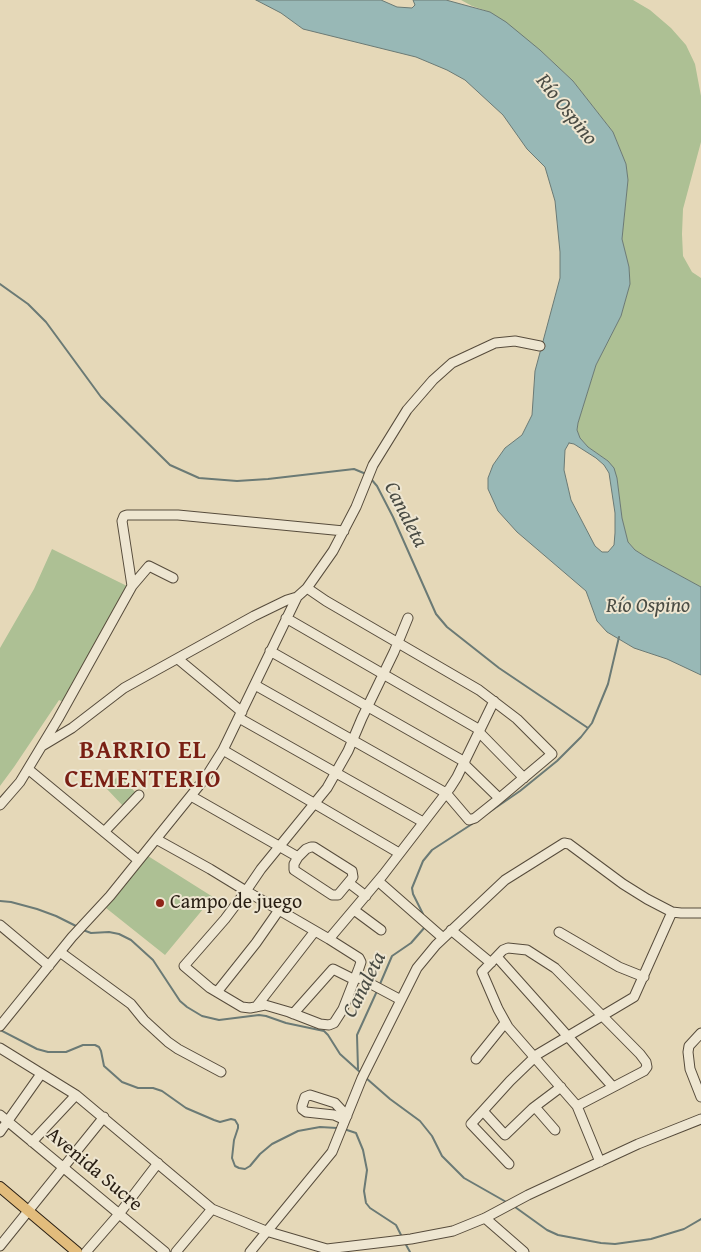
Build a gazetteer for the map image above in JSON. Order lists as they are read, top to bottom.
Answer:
{
  "streets": {
    "street": ["Avenida Sucre"]
  },
  "districts": ["BARRIO EL CEMENTERIO"],
  "water": ["Río Ospino", "Canaleta"],
  "places": ["Campo de juego"]
}
